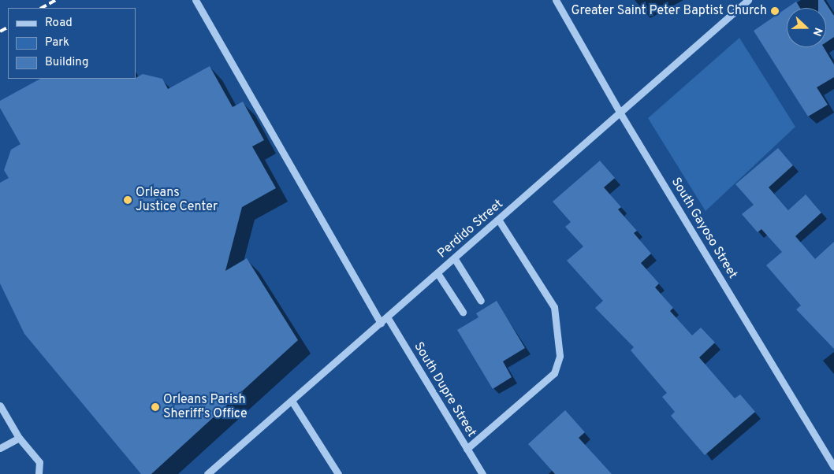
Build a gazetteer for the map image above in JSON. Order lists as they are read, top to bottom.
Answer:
{
  "streets": {
    "street": ["South Gayoso Street", "Perdido Street", "South Dupre Street"]
  },
  "crossings": [
    ["South Gayoso Street", "Perdido Street"],
    ["Perdido Street", "South Dupre Street"]
  ],
  "places": ["Greater Saint Peter Baptist Church", "Orleans Justice Center", "Orleans Parish Sheriff's Office"],
  "legend": ["Road", "Park", "Building"],
  "north": "right"
}
